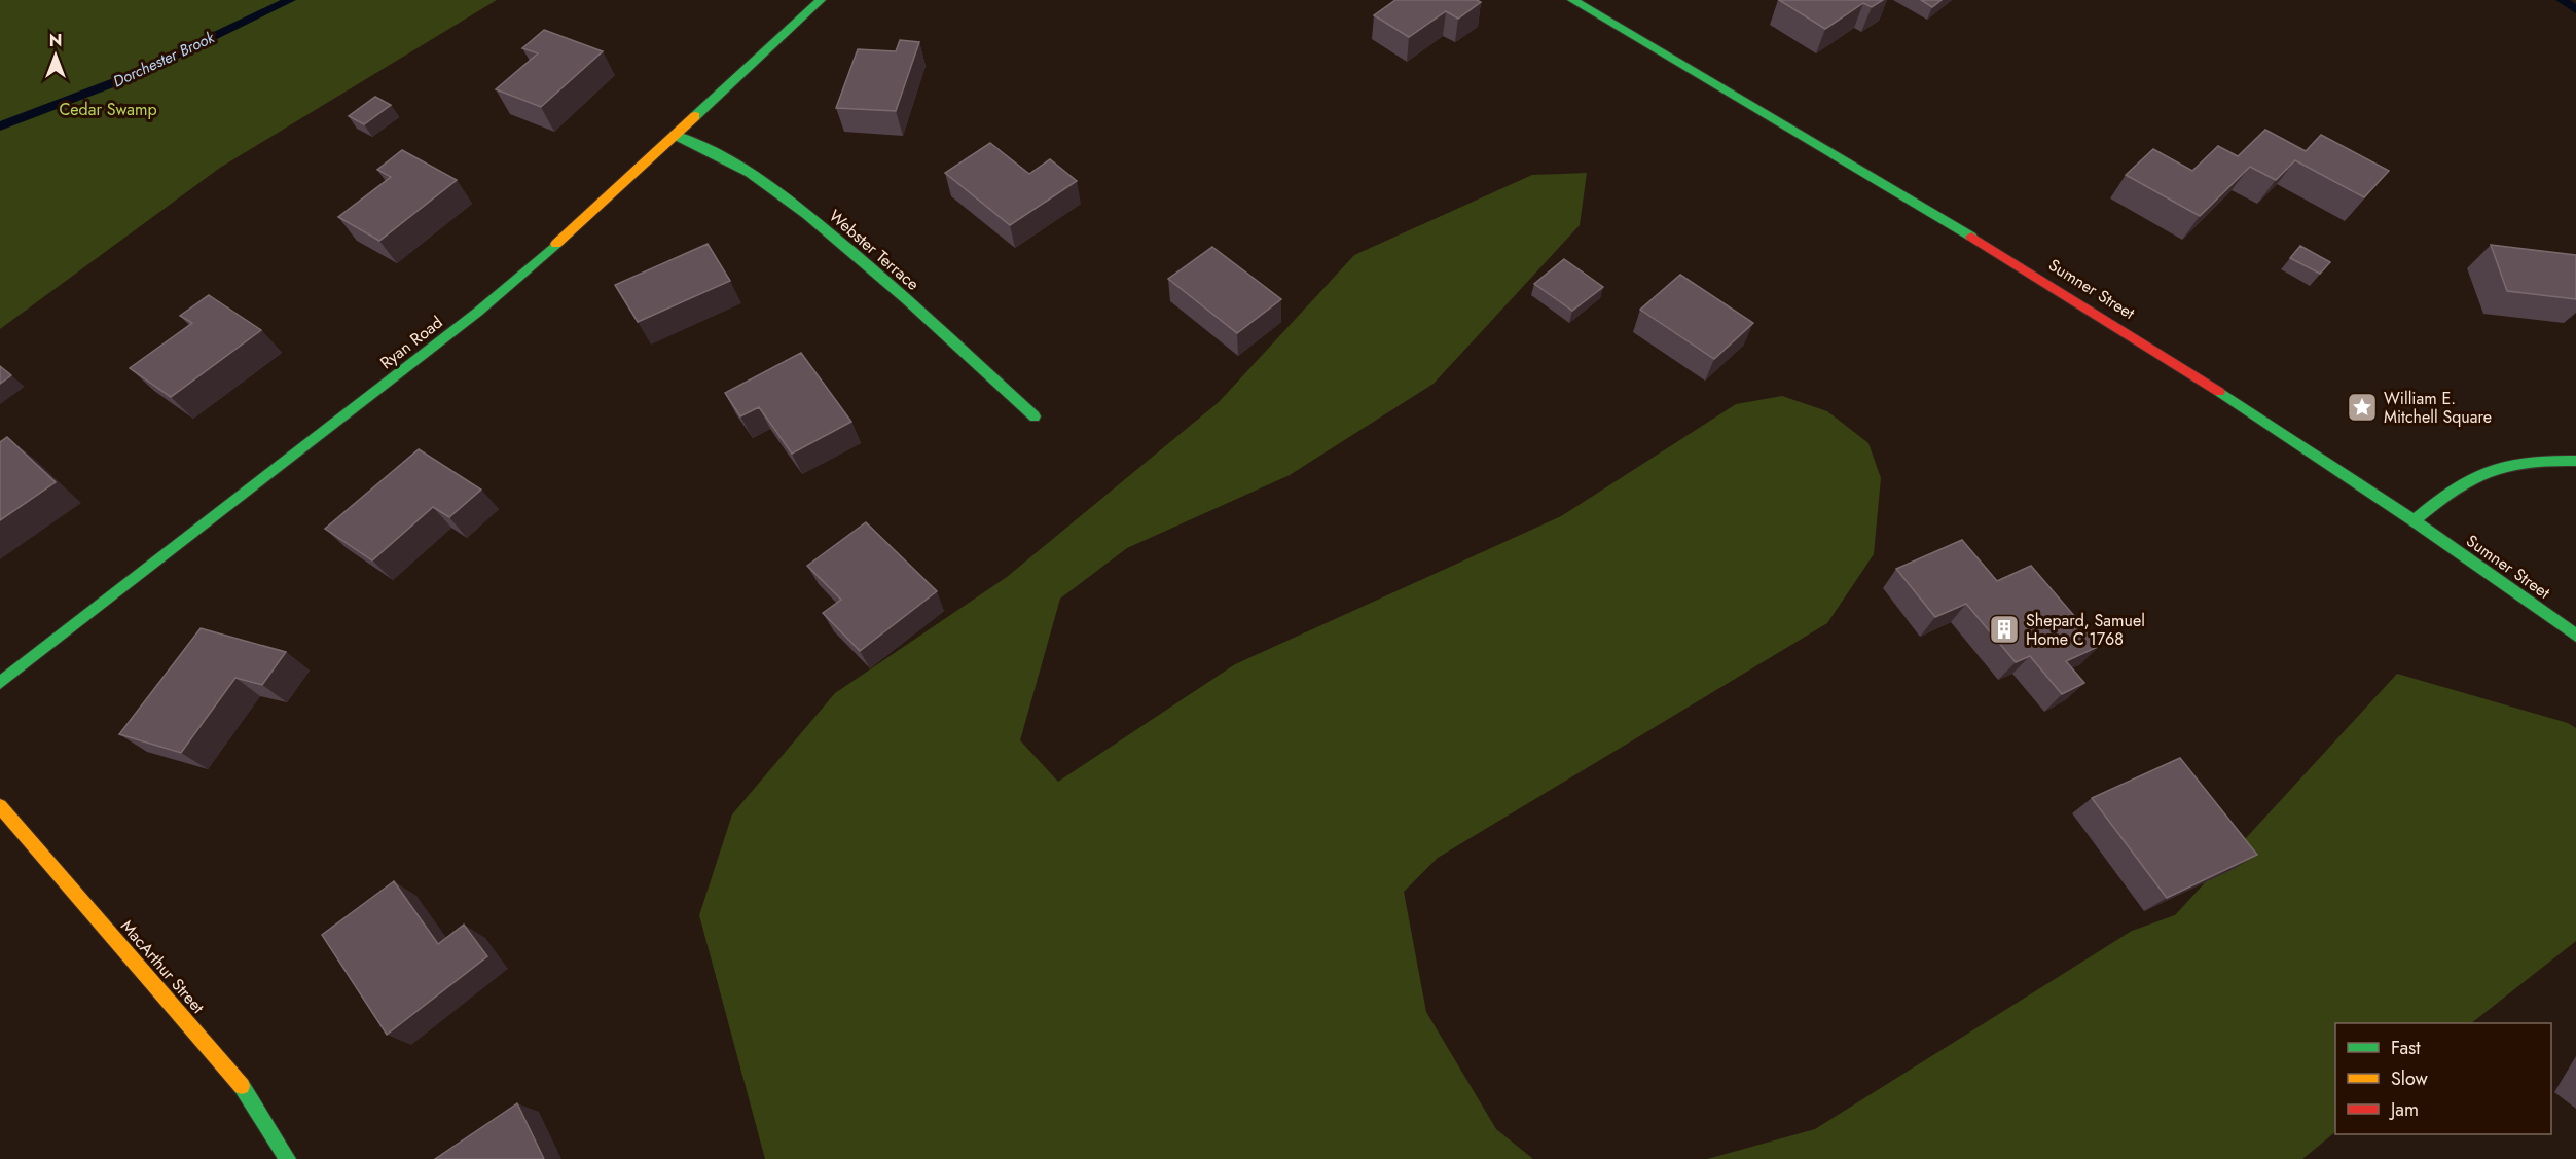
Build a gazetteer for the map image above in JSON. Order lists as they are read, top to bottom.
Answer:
{
  "streets": {
    "street": [
      "Webster Terrace",
      "Sumner Street",
      "Ryan Road",
      "MacArthur Street"
    ]
  },
  "crossings": [
    ["Webster Terrace", "Ryan Road"]
  ],
  "water": ["Dorchester Brook"],
  "parks": ["Cedar Swamp"],
  "places": {
    "place": ["William E. Mitchell Square"],
    "building": ["Shepard, Samuel Home C 1768"]
  },
  "legend": ["Fast", "Slow", "Jam"],
  "north": "top"
}
